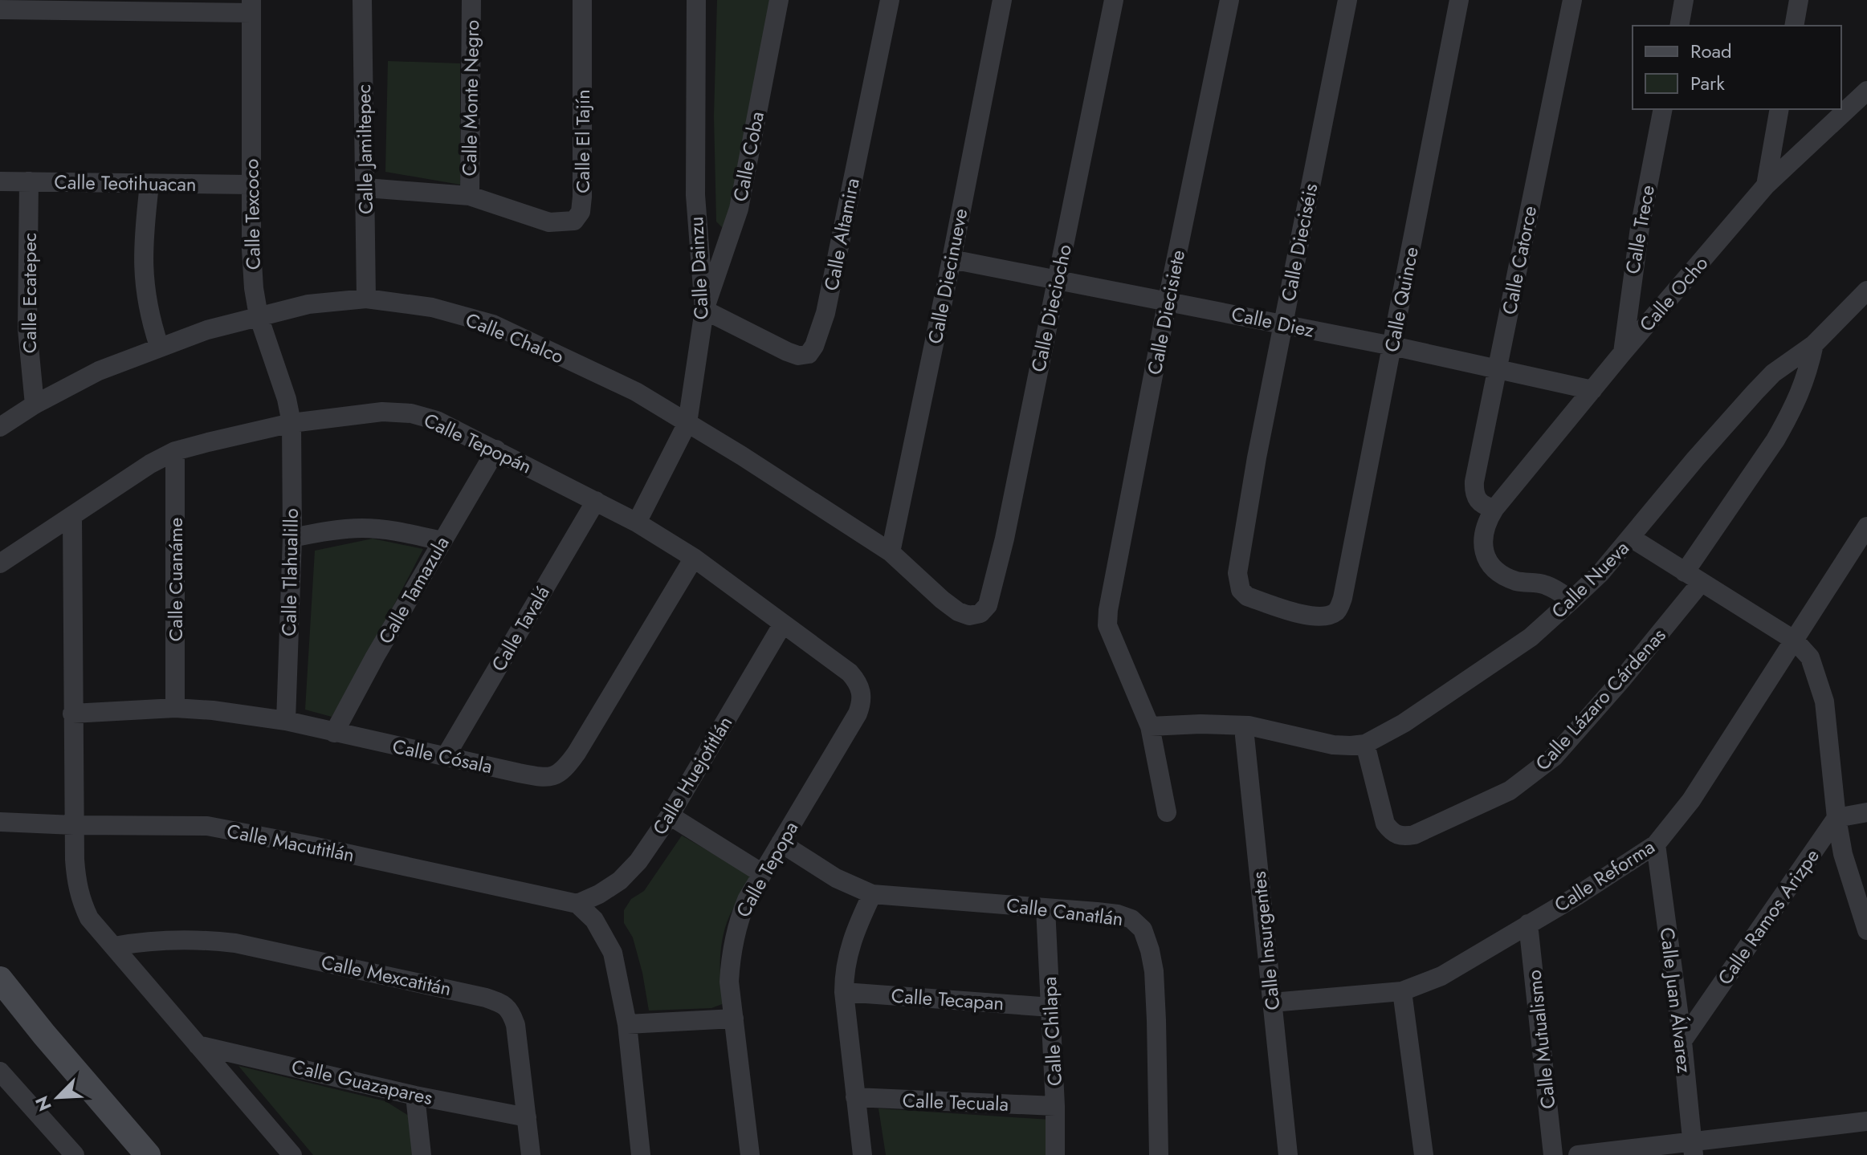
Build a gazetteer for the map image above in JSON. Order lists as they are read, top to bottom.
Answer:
{
  "streets": {
    "street": [
      "Calle Monte Negro",
      "Calle El Tajín",
      "Calle Jamiltepec",
      "Calle Coba",
      "Calle Teotihuacan",
      "Calle Texcoco",
      "Calle Trece",
      "Calle Altamira",
      "Calle Dieciséis",
      "Calle Catorce",
      "Calle Dainzu",
      "Calle Diecinueve",
      "Calle Ecatepec",
      "Calle Ocho",
      "Calle Quince",
      "Calle Dieciocho",
      "Calle Diecisiete",
      "Calle Diez",
      "Calle Chalco",
      "Calle Tepopán",
      "Calle Tlahualillo",
      "Calle Cuanáme",
      "Calle Nueva",
      "Calle Tamazula",
      "Calle Tavalá",
      "Calle Lázaro Cárdenas",
      "Calle Cósala",
      "Calle Huejotitlán",
      "Calle Macutitlán",
      "Calle Tepopa",
      "Calle Reforma",
      "Calle Canatlán",
      "Calle Ramos Arizpe",
      "Calle Insurgentes",
      "Calle Mexcatitán",
      "Calle Tecapan",
      "Calle Juan Álvarez",
      "Calle Chilapa",
      "Calle Mutualismo",
      "Calle Guazapares",
      "Calle Tecuala"
    ]
  },
  "crossings": [
    ["Calle Monte Negro", "Calle El Tajín"],
    ["Calle El Tajín", "Calle Jamiltepec"],
    ["Calle Jamiltepec", "Calle Chalco"],
    ["Calle Coba", "Calle Altamira"],
    ["Calle Coba", "Calle Dainzu"],
    ["Calle Teotihuacan", "Calle Texcoco"],
    ["Calle Teotihuacan", "Calle Ecatepec"],
    ["Calle Texcoco", "Calle Chalco"],
    ["Calle Texcoco", "Calle Tepopán"],
    ["Calle Texcoco", "Calle Tlahualillo"],
    ["Calle Trece", "Calle Ocho"],
    ["Calle Altamira", "Calle Dainzu"],
    ["Calle Dieciséis", "Calle Quince"],
    ["Calle Dieciséis", "Calle Diez"],
    ["Calle Catorce", "Calle Ocho"],
    ["Calle Catorce", "Calle Diez"],
    ["Calle Dainzu", "Calle Chalco"],
    ["Calle Dainzu", "Calle Tepopán"],
    ["Calle Diecinueve", "Calle Diez"],
    ["Calle Diecinueve", "Calle Chalco"],
    ["Calle Ecatepec", "Calle Chalco"],
    ["Calle Ocho", "Calle Diez"],
    ["Calle Ocho", "Calle Nueva"],
    ["Calle Quince", "Calle Diez"],
    ["Calle Dieciocho", "Calle Diez"],
    ["Calle Dieciocho", "Calle Chalco"],
    ["Calle Diecisiete", "Calle Diez"],
    ["Calle Diecisiete", "Calle Nueva"],
    ["Calle Tepopán", "Calle Tlahualillo"],
    ["Calle Tepopán", "Calle Cuanáme"],
    ["Calle Tepopán", "Calle Tamazula"],
    ["Calle Tepopán", "Calle Tavalá"],
    ["Calle Tepopán", "Calle Cósala"],
    ["Calle Tepopán", "Calle Huejotitlán"],
    ["Calle Tepopán", "Calle Tepopa"],
    ["Calle Tlahualillo", "Calle Cósala"],
    ["Calle Cuanáme", "Calle Cósala"],
    ["Calle Nueva", "Calle Lázaro Cárdenas"],
    ["Calle Nueva", "Calle Insurgentes"],
    ["Calle Tamazula", "Calle Cósala"],
    ["Calle Tavalá", "Calle Cósala"],
    ["Calle Huejotitlán", "Calle Macutitlán"],
    ["Calle Tepopa", "Calle Canatlán"],
    ["Calle Reforma", "Calle Insurgentes"],
    ["Calle Reforma", "Calle Juan Álvarez"],
    ["Calle Reforma", "Calle Mutualismo"],
    ["Calle Canatlán", "Calle Chilapa"],
    ["Calle Ramos Arizpe", "Calle Juan Álvarez"],
    ["Calle Mexcatitán", "Calle Guazapares"],
    ["Calle Tecapan", "Calle Chilapa"],
    ["Calle Chilapa", "Calle Tecuala"]
  ],
  "legend": ["Road", "Park"],
  "north": "bottom left"
}
